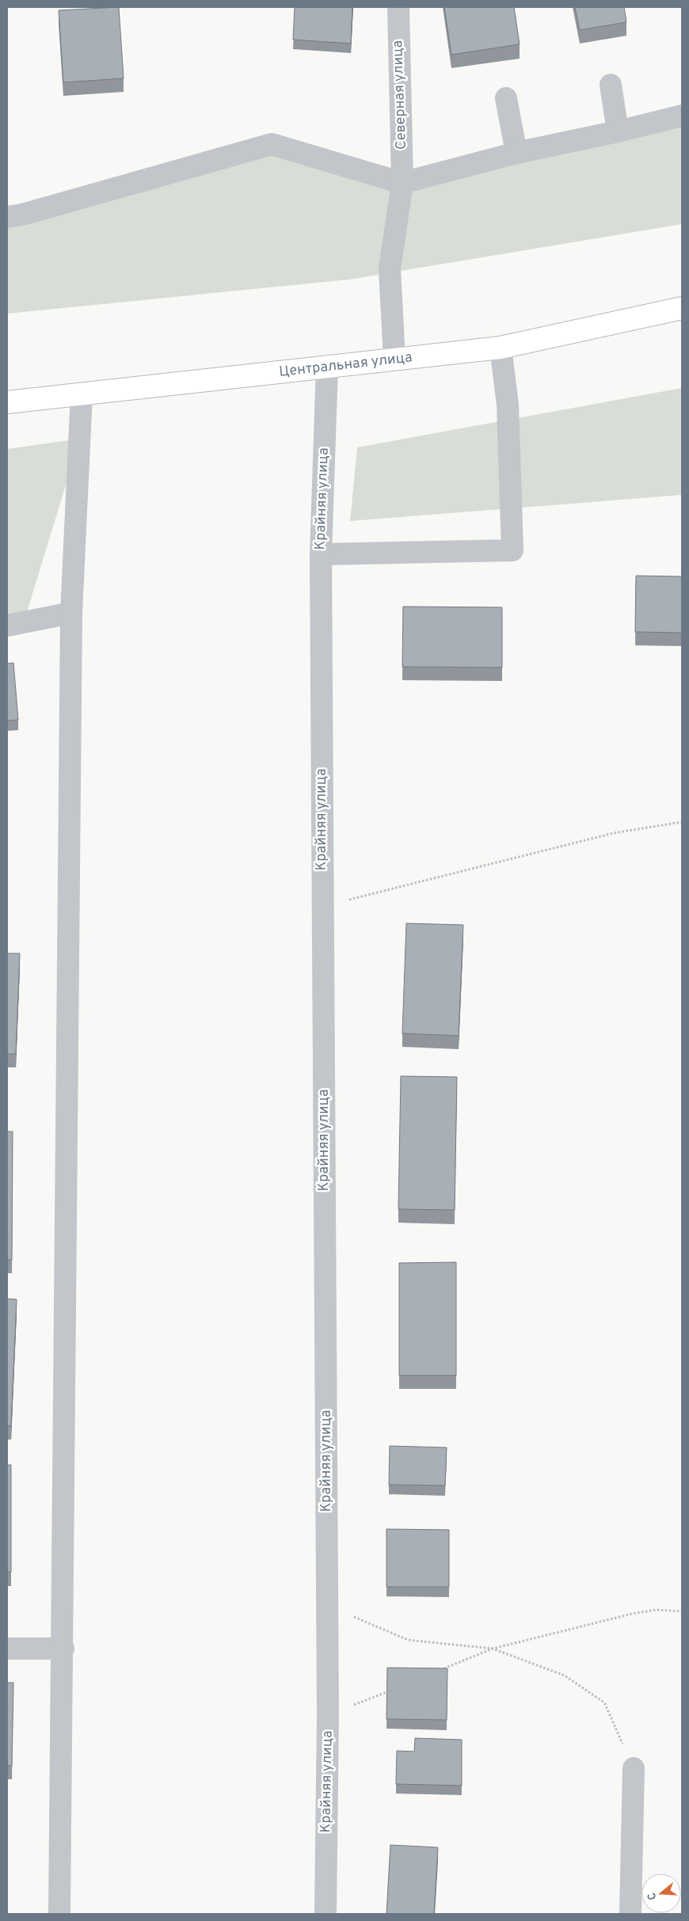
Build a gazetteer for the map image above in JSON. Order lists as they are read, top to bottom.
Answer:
{
  "streets": {
    "main road": ["Центральная улица"],
    "street": ["Северная улица", "Крайняя улица"]
  },
  "crossings": [
    ["Северная улица", "Центральная улица"],
    ["Центральная улица", "Крайняя улица"]
  ],
  "north": "left"
}
